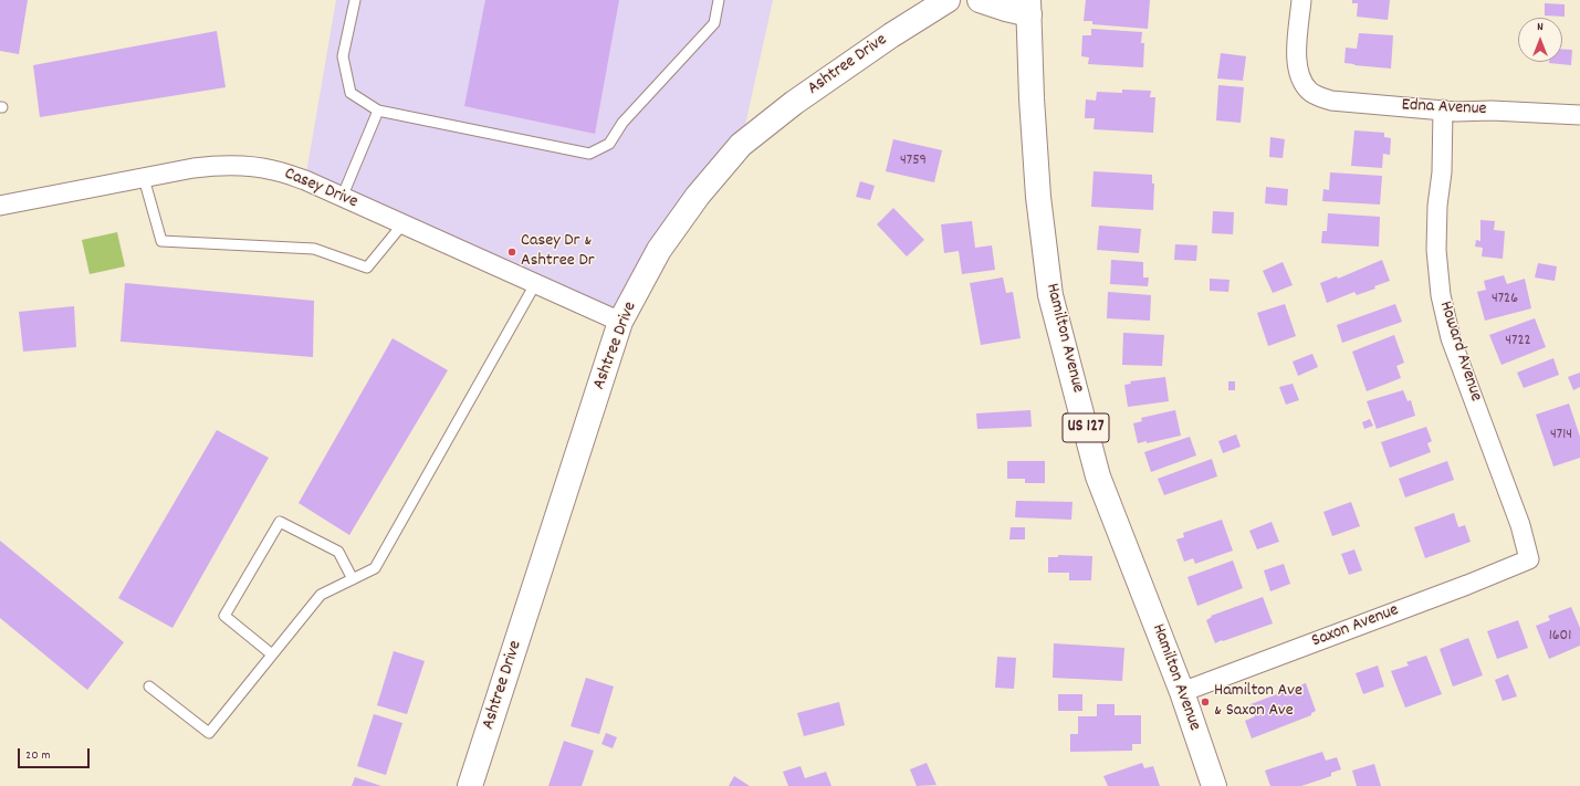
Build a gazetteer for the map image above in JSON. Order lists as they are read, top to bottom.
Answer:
{
  "streets": {
    "street": [
      "Ashtree Drive",
      "Edna Avenue",
      "Casey Drive",
      "Hamilton Avenue",
      "Howard Avenue",
      "US 127",
      "Saxon Avenue"
    ]
  },
  "crossings": [
    ["Ashtree Drive", "Casey Drive"],
    ["Edna Avenue", "Howard Avenue"],
    ["Hamilton Avenue", "Saxon Avenue"],
    ["Howard Avenue", "Saxon Avenue"]
  ],
  "places": ["Casey Dr & Ashtree Dr", "Hamilton Ave & Saxon Ave"],
  "house_numbers": [
    "4759",
    "4726",
    "4722",
    "4714",
    "1601"
  ],
  "scale_bar": "20 m",
  "north": "top"
}
